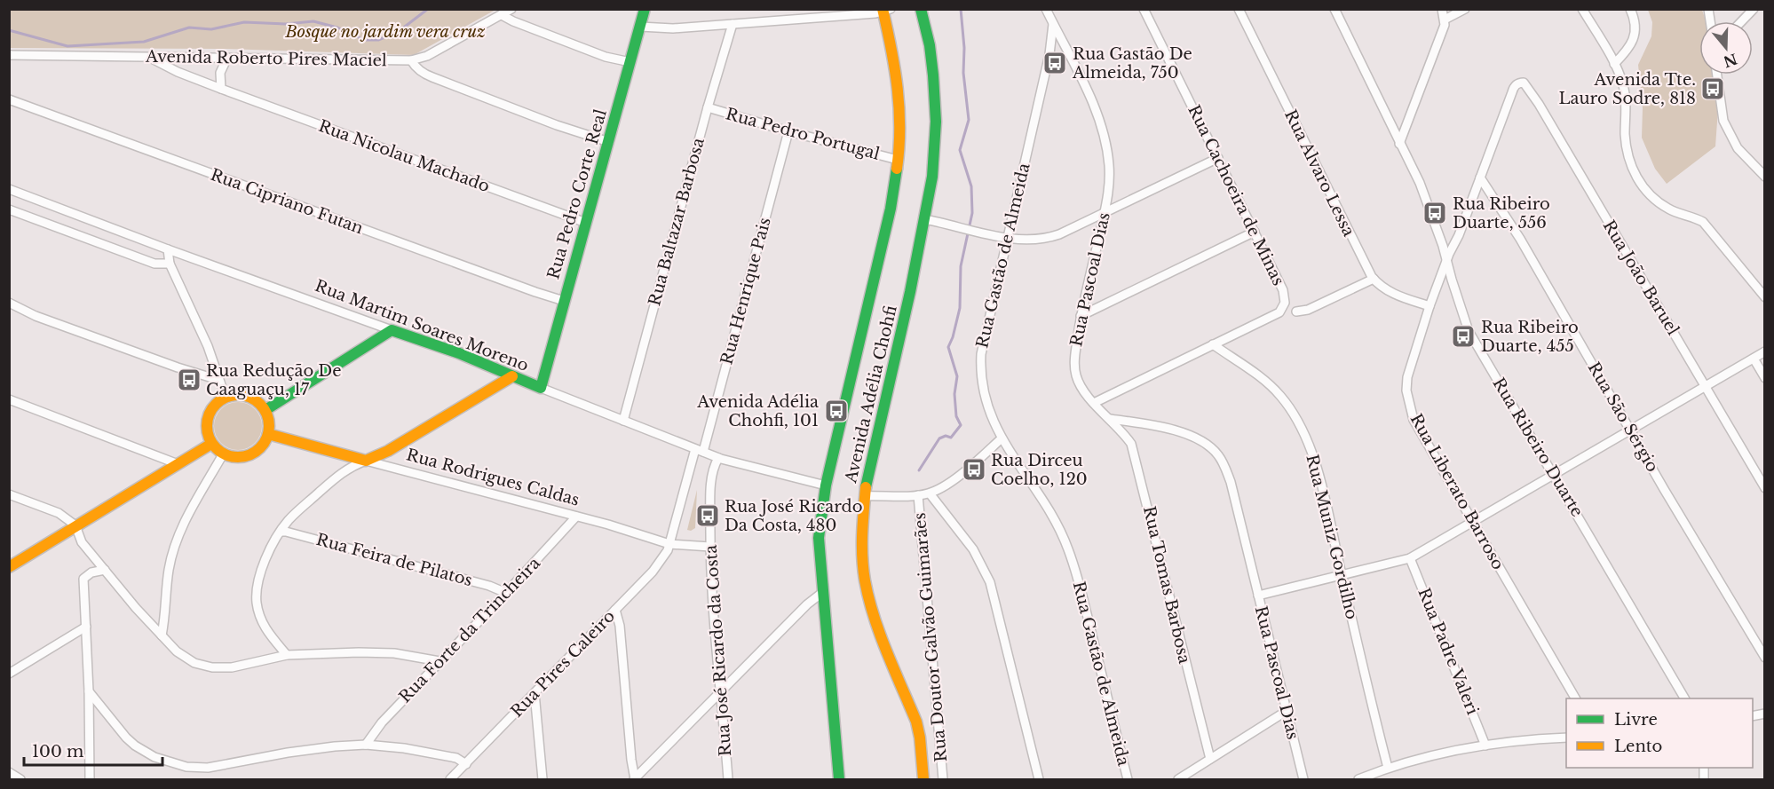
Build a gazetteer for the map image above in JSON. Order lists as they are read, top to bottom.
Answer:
{
  "streets": {
    "main road": [
      "Rua Pedro Corte Real",
      "Rua Martim Soares Moreno",
      "Avenida Adélia Chohfi",
      "Rua Rodrigues Caldas"
    ],
    "street": [
      "Avenida Roberto Pires Maciel",
      "Rua Pedro Portugal",
      "Rua Nicolau Machado",
      "Rua Alvaro Lessa",
      "Rua Cachoeira de Minas",
      "Rua Cipriano Futan",
      "Rua Baltazar Barbosa",
      "Rua Gastão de Almeida",
      "Rua João Baruel",
      "Rua Pascoal Dias",
      "Rua Henrique Pais",
      "Rua São Sérgio",
      "Rua Ribeiro Duarte",
      "Rua Liberato Barroso",
      "Rua Muniz Gordilho",
      "Rua Feira de Pilatos",
      "Rua Tomas Barbosa",
      "Rua Forte da Trincheira",
      "Rua Doutor Galvão Guimarães",
      "Rua José Ricardo da Costa",
      "Rua Padre Valeri",
      "Rua Pires Caleiro"
    ]
  },
  "crossings": [
    ["Avenida Roberto Pires Maciel", "Rua Nicolau Machado"],
    ["Rua Pedro Portugal", "Rua Baltazar Barbosa"],
    ["Rua Pedro Portugal", "Rua Henrique Pais"],
    ["Rua Pedro Portugal", "Avenida Adélia Chohfi"],
    ["Rua Nicolau Machado", "Rua Pedro Corte Real"],
    ["Rua Alvaro Lessa", "Rua Liberato Barroso"],
    ["Rua Pedro Corte Real", "Rua Cipriano Futan"],
    ["Rua Pedro Corte Real", "Rua Martim Soares Moreno"],
    ["Rua Cachoeira de Minas", "Rua Pascoal Dias"],
    ["Rua Cachoeira de Minas", "Rua Muniz Gordilho"],
    ["Rua Baltazar Barbosa", "Rua Martim Soares Moreno"],
    ["Rua Gastão de Almeida", "Rua Pascoal Dias"],
    ["Rua João Baruel", "Rua Liberato Barroso"],
    ["Rua Pascoal Dias", "Rua Tomas Barbosa"],
    ["Rua Henrique Pais", "Rua Martim Soares Moreno"],
    ["Rua Henrique Pais", "Rua Rodrigues Caldas"],
    ["Rua Henrique Pais", "Rua Pires Caleiro"],
    ["Rua Martim Soares Moreno", "Avenida Adélia Chohfi"],
    ["Rua Martim Soares Moreno", "Rua José Ricardo da Costa"],
    ["Rua São Sérgio", "Rua Liberato Barroso"],
    ["Rua Ribeiro Duarte", "Rua Liberato Barroso"],
    ["Rua Rodrigues Caldas", "Rua Forte da Trincheira"],
    ["Rua Rodrigues Caldas", "Rua José Ricardo da Costa"],
    ["Rua Rodrigues Caldas", "Rua Pires Caleiro"],
    ["Rua Feira de Pilatos", "Rua Forte da Trincheira"]
  ],
  "parks": ["Bosque no jardim vera cruz"],
  "places": {
    "bus stop": [
      "Rua Gastão De Almeida, 750",
      "Avenida Tte. Lauro Sodre, 818",
      "Rua Ribeiro Duarte, 556",
      "Rua Ribeiro Duarte, 455",
      "Rua Redução De Caaguaçu, 17",
      "Avenida Adélia Chohfi, 101",
      "Rua Dirceu Coelho, 120",
      "Rua José Ricardo Da Costa, 480"
    ]
  },
  "legend": ["Livre", "Lento"],
  "scale_bar": "100 m",
  "north": "bottom"
}
